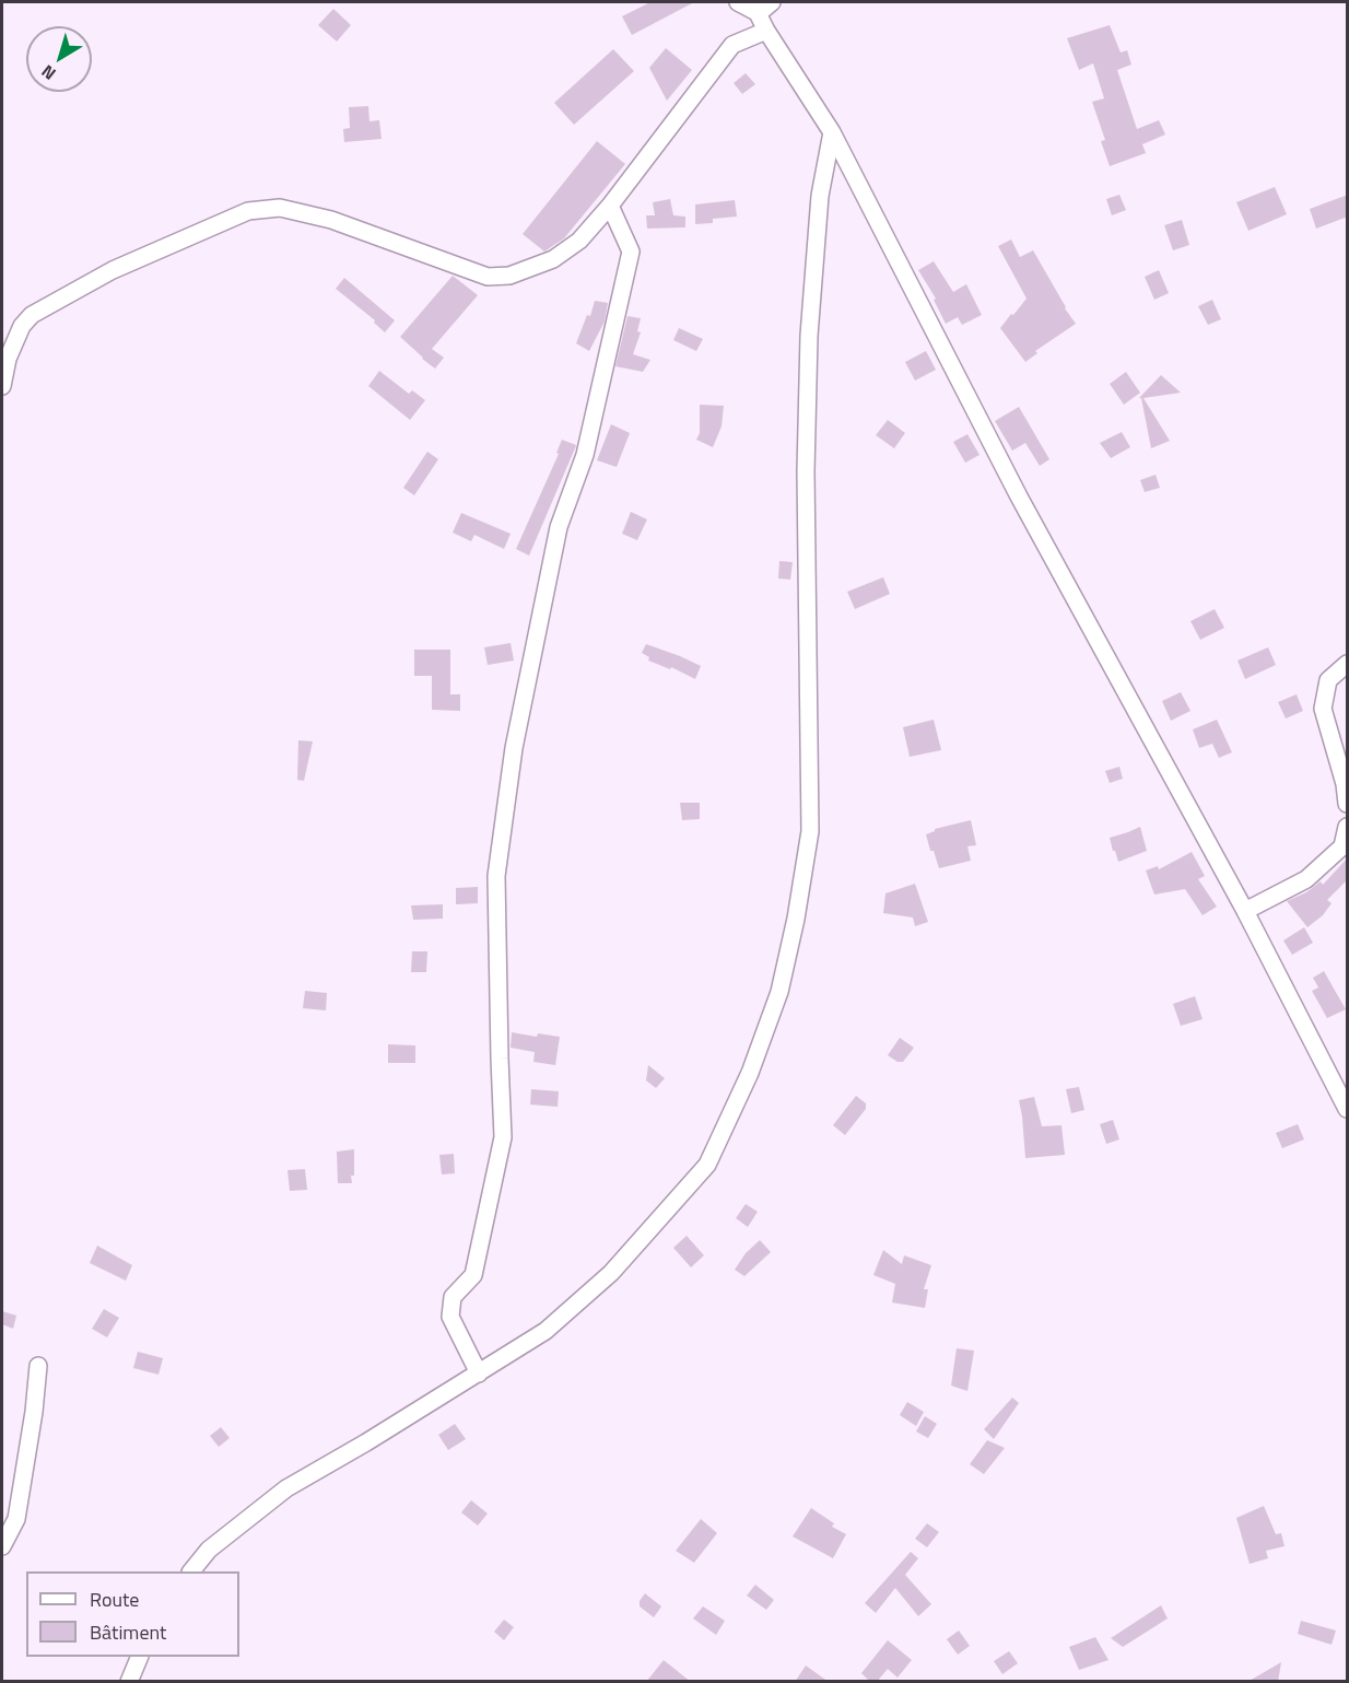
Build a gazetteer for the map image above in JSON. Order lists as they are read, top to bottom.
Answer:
{
  "legend": ["Route", "Bâtiment"],
  "north": "bottom left"
}
